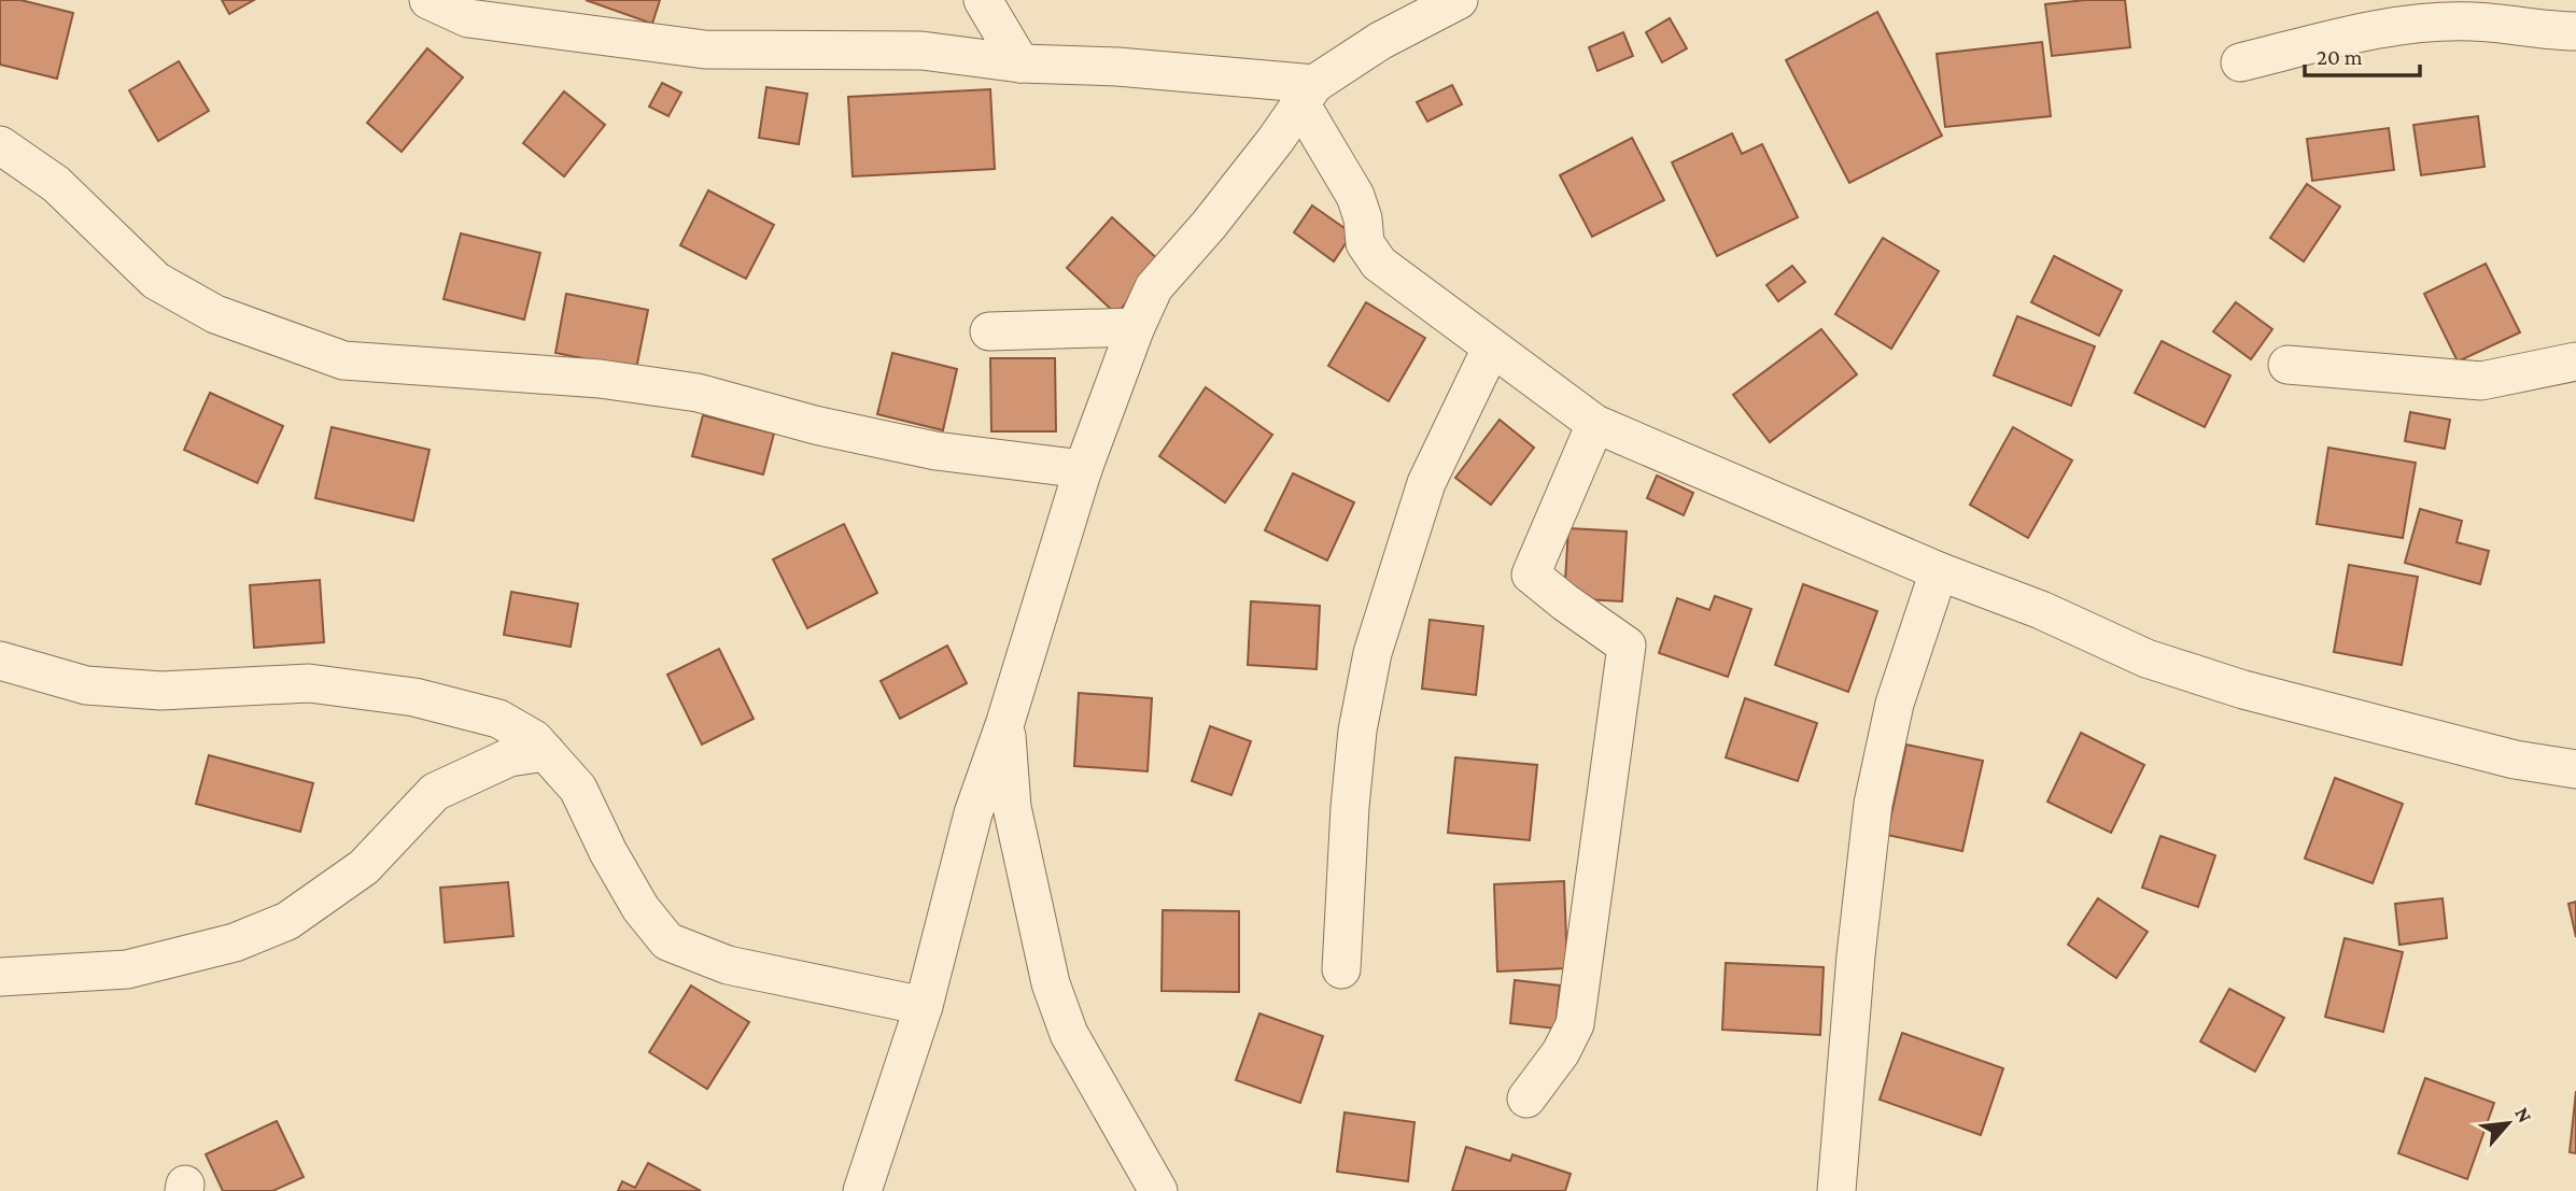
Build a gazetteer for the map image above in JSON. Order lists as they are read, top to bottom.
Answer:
{
  "scale_bar": "20 m",
  "north": "top right"
}
